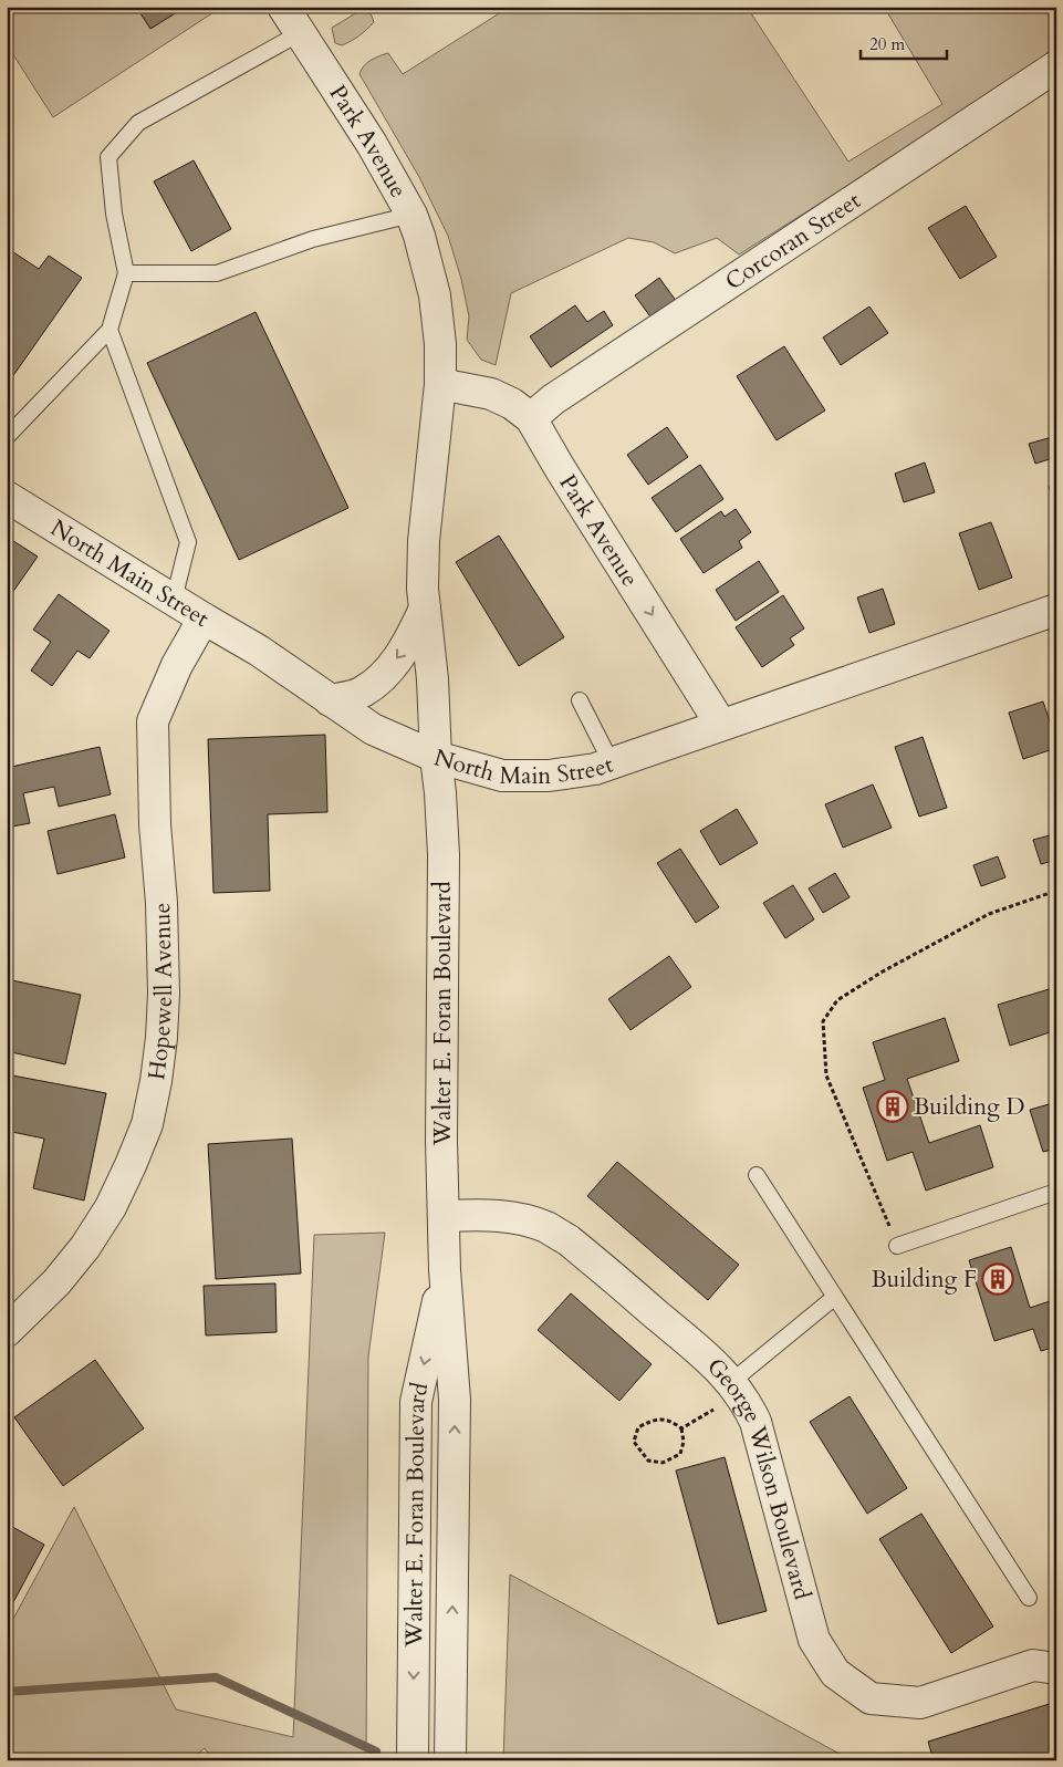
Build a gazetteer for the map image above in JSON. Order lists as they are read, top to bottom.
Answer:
{
  "streets": {
    "street": [
      "Park Avenue",
      "Corcoran Street",
      "North Main Street",
      "Hopewell Avenue",
      "Walter E. Foran Boulevard",
      "George Wilson Boulevard"
    ]
  },
  "crossings": [
    ["Park Avenue", "Corcoran Street"],
    ["Park Avenue", "North Main Street"],
    ["Park Avenue", "Walter E. Foran Boulevard"],
    ["North Main Street", "Hopewell Avenue"],
    ["North Main Street", "Walter E. Foran Boulevard"],
    ["Walter E. Foran Boulevard", "George Wilson Boulevard"]
  ],
  "places": {
    "building": ["Building D", "Building F"]
  },
  "scale_bar": "20 m"
}
